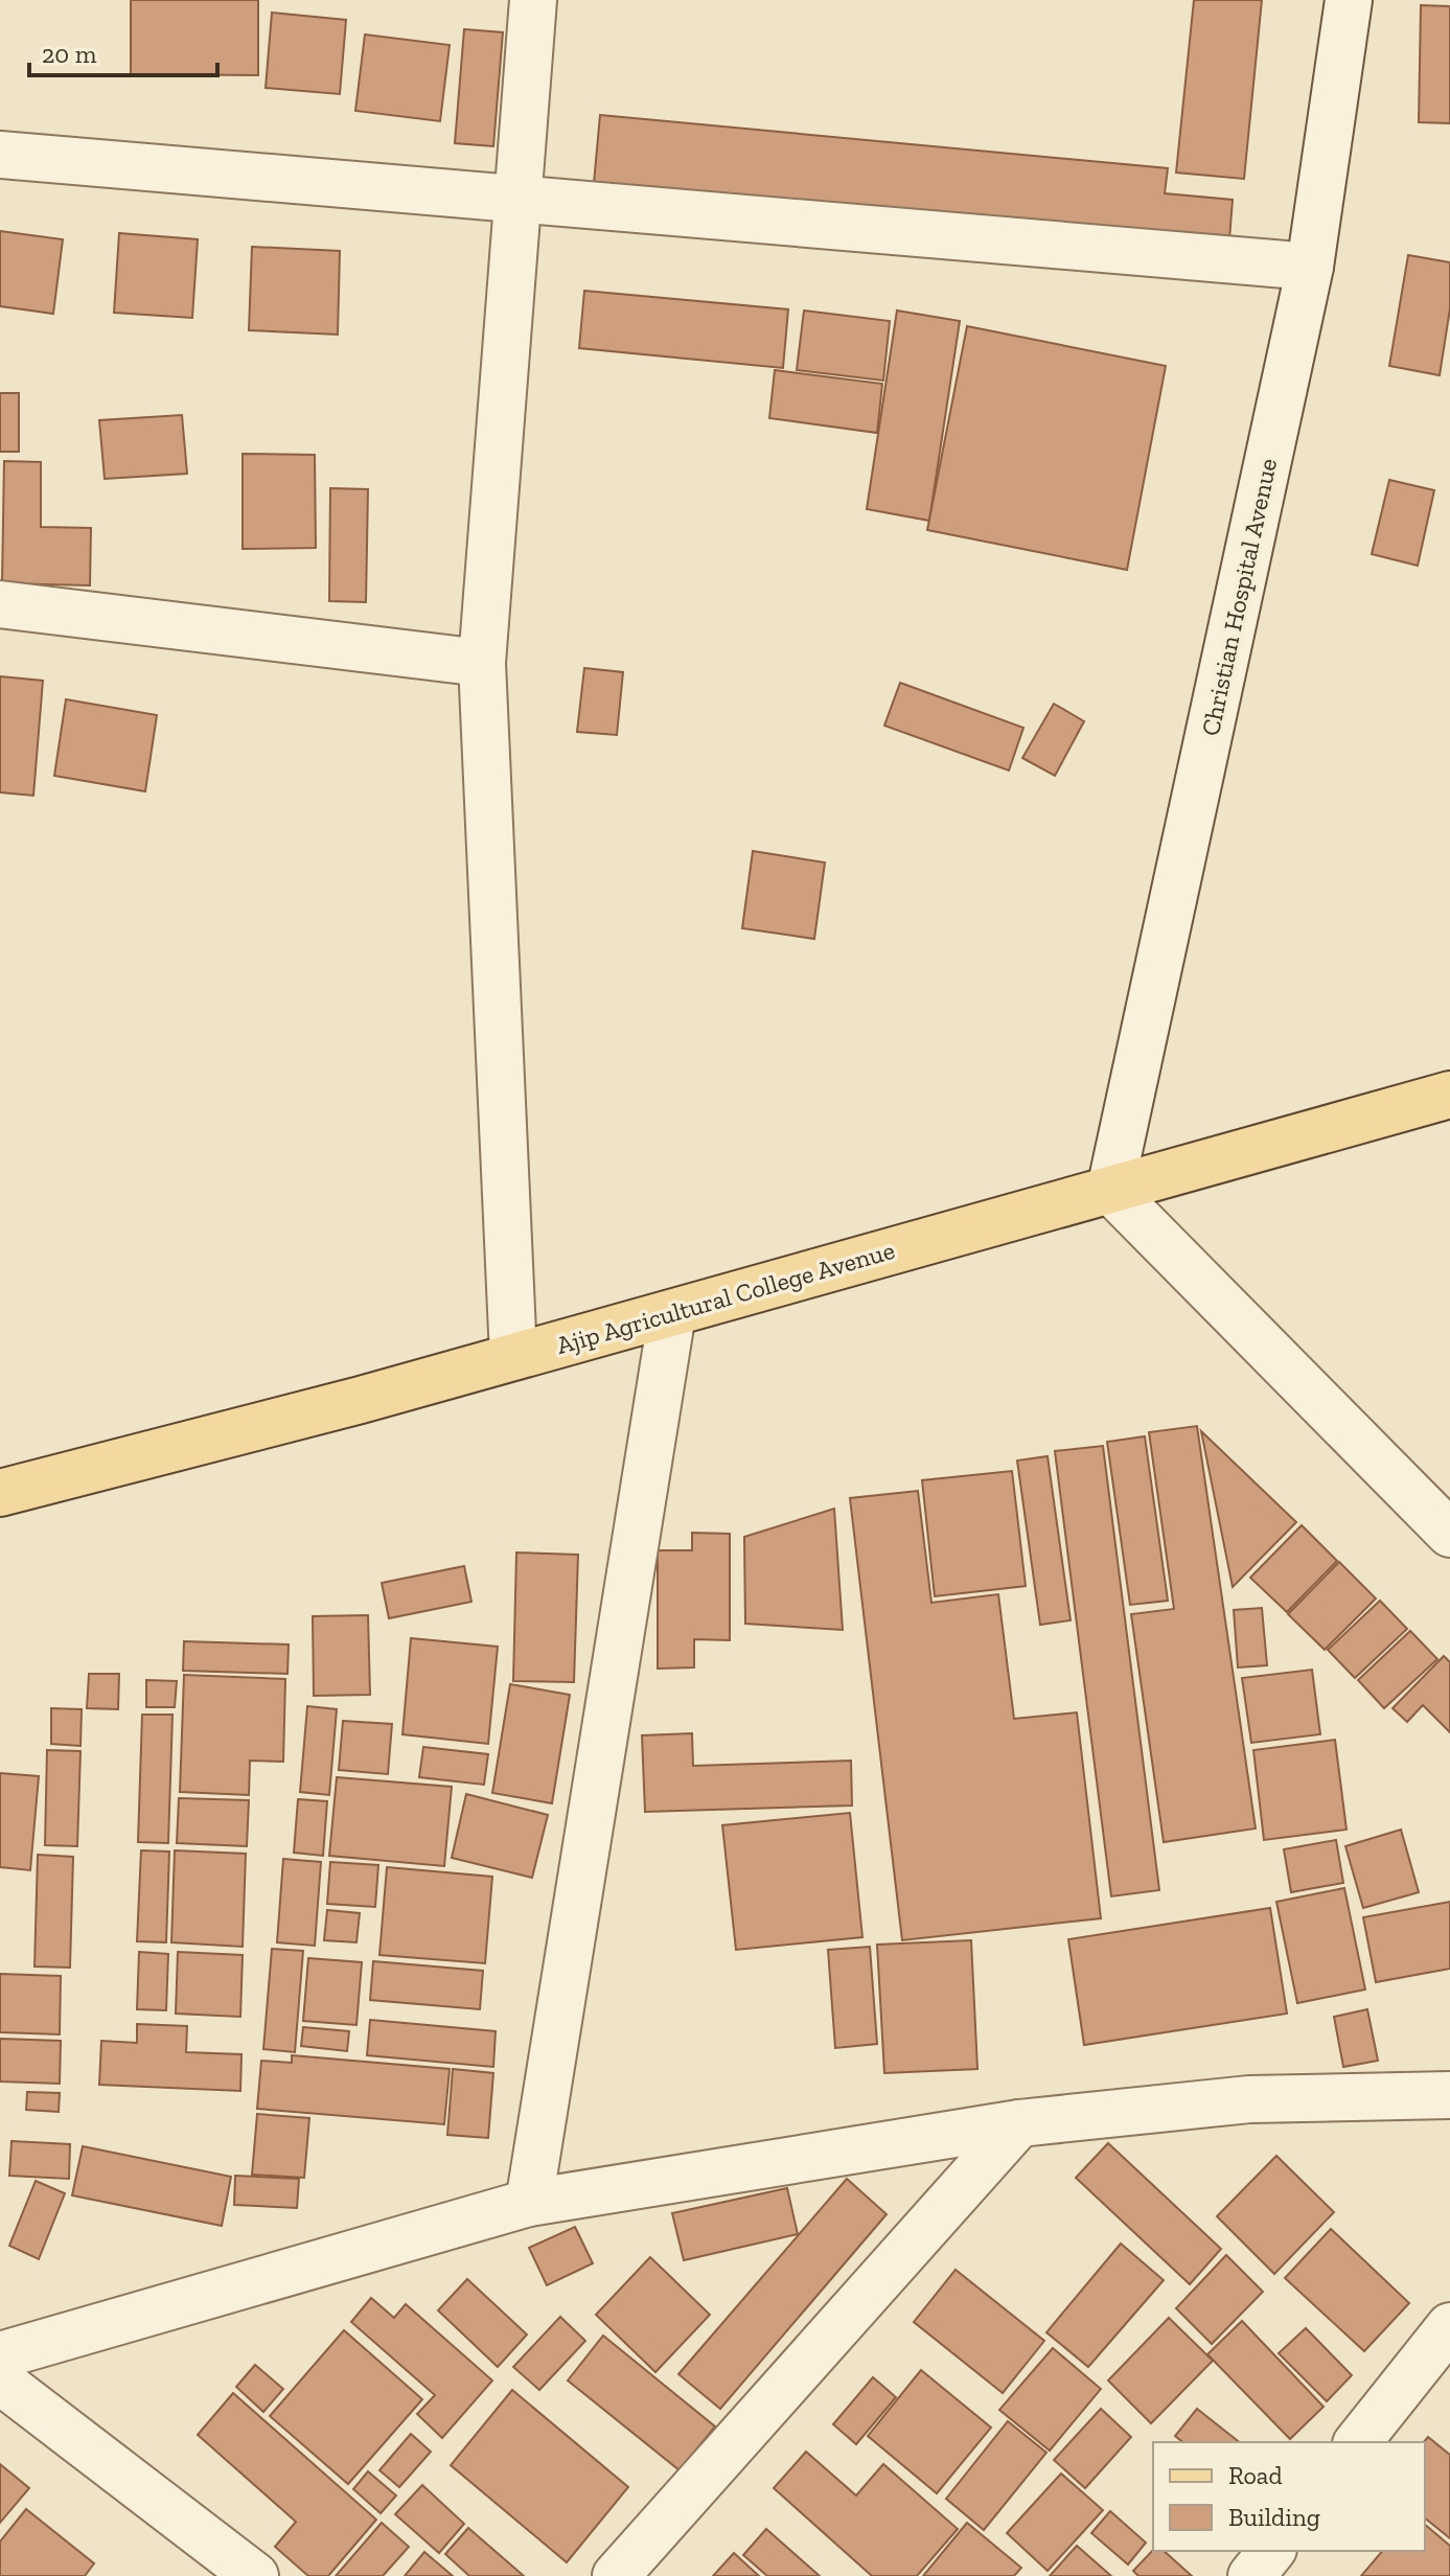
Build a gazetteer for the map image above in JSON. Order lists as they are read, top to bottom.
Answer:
{
  "streets": {
    "main road": ["Ajip Agricultural College Avenue"],
    "street": ["Christian Hospital Avenue"]
  },
  "crossings": [
    ["Christian Hospital Avenue", "Ajip Agricultural College Avenue"]
  ],
  "legend": ["Road", "Building"],
  "scale_bar": "20 m"
}
